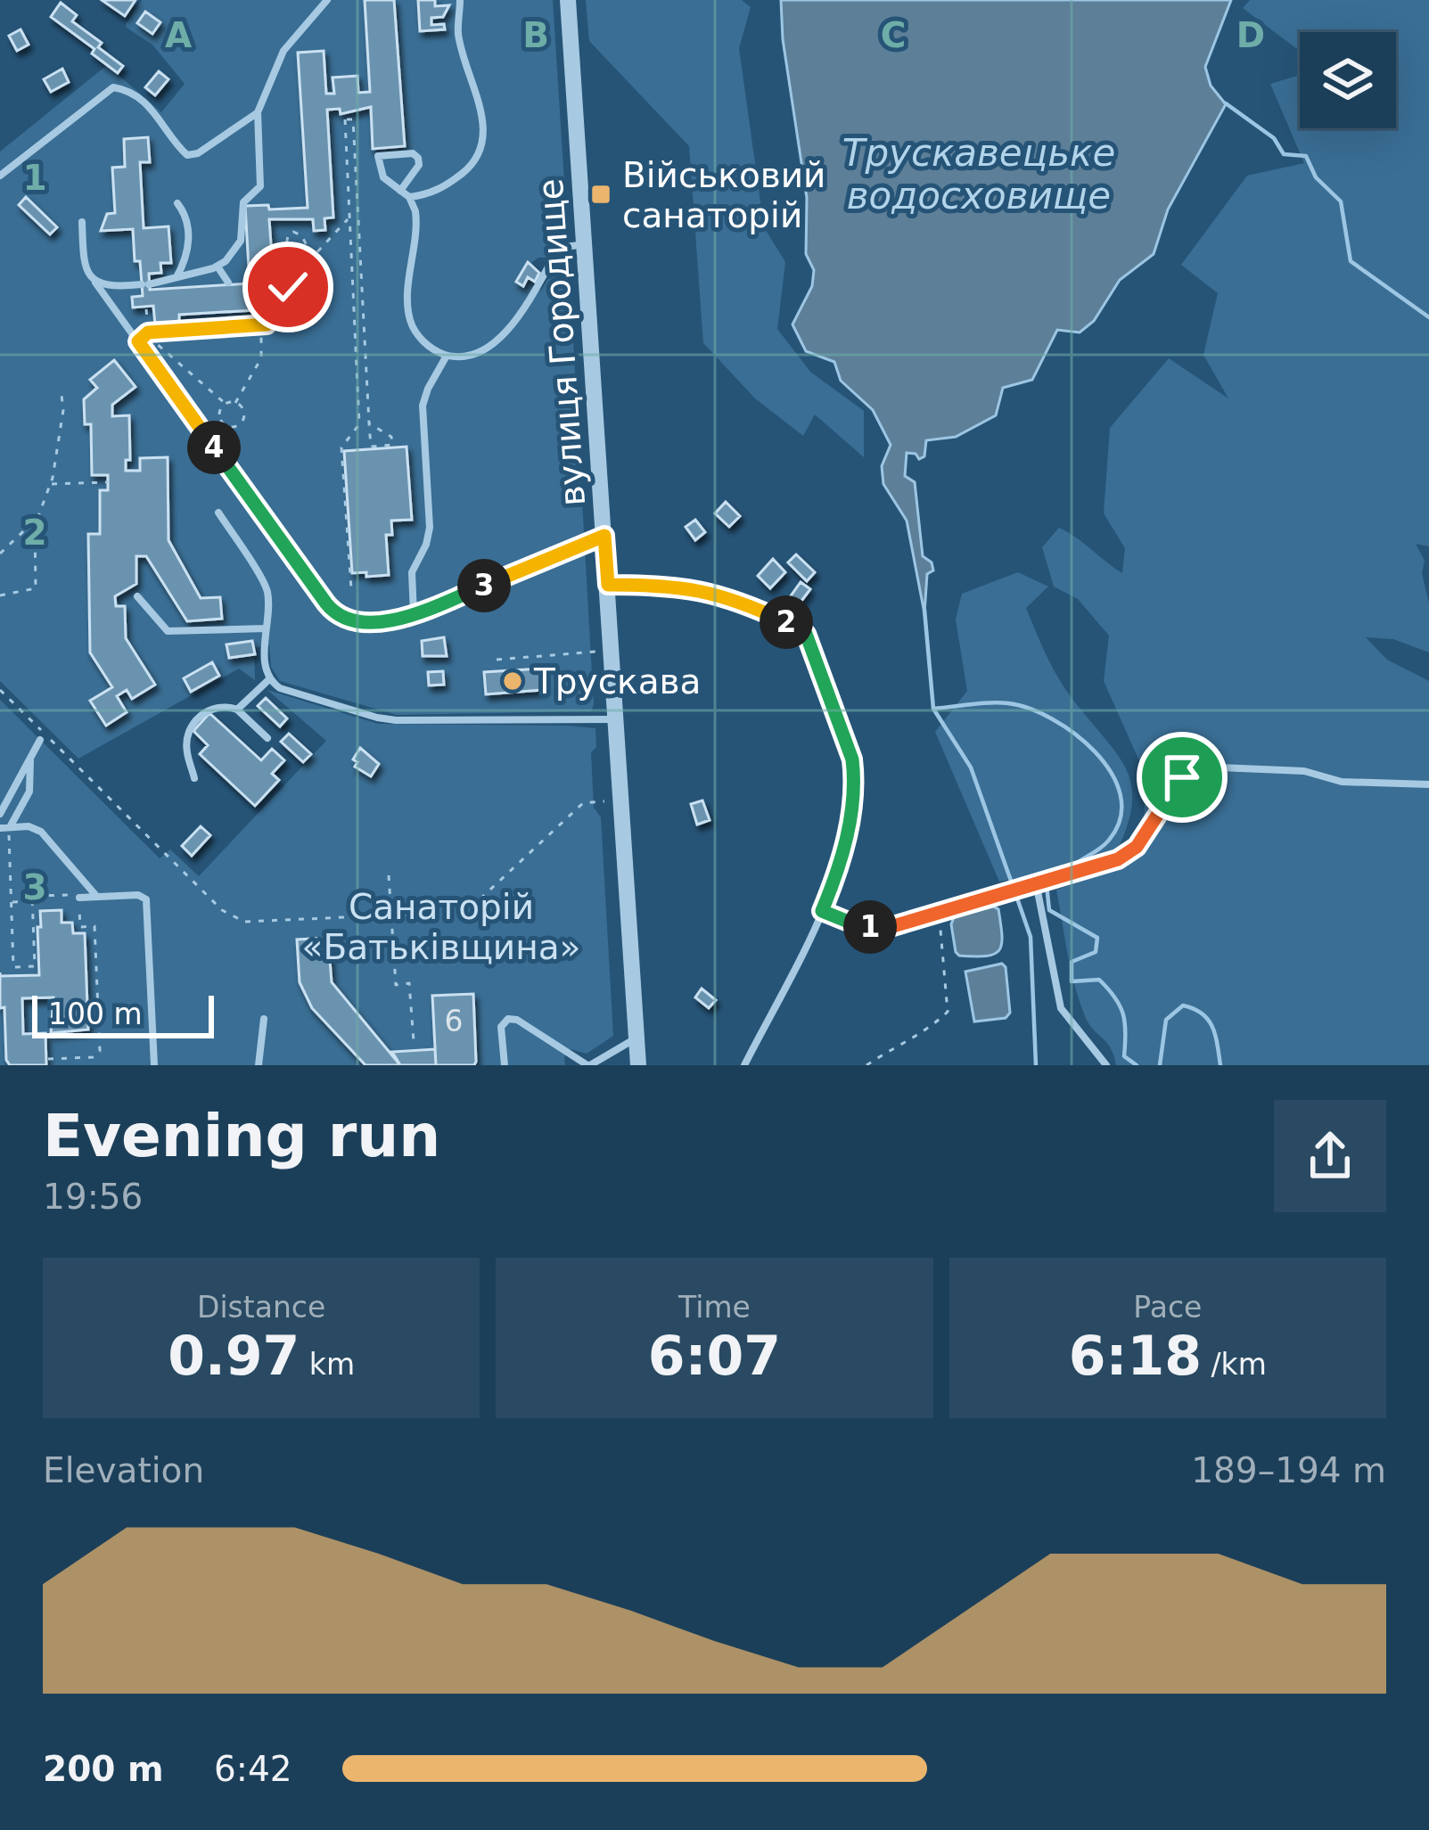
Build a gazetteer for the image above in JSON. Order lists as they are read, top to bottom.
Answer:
{
  "streets": {
    "street": ["вулиця Городище"]
  },
  "water": ["Трускавецьке водосховище"],
  "parks": ["Санаторій «Батьківщина»"],
  "places": {
    "transit": ["Військовий санаторій"],
    "other": ["Трускава"]
  },
  "house_numbers": ["6"],
  "scale_bar": "100 m",
  "page": {
    "pins": [
      "4",
      "3",
      "2",
      "1"
    ],
    "scale": "100 m",
    "heading": ["Evening run", "19:56"],
    "stats": [
      ["Distance", "0.97 km"],
      ["Time", "6:07"],
      ["Pace", "6:18 /km"]
    ],
    "chart": ["Elevation", "189–194 m"],
    "list": [
      {
        "name": "200 m",
        "note": "6:42"
      }
    ]
  },
  "grid": {
    "columns": [
      "A",
      "B",
      "C",
      "D"
    ],
    "rows": ["1", "2", "3"]
  }
}
